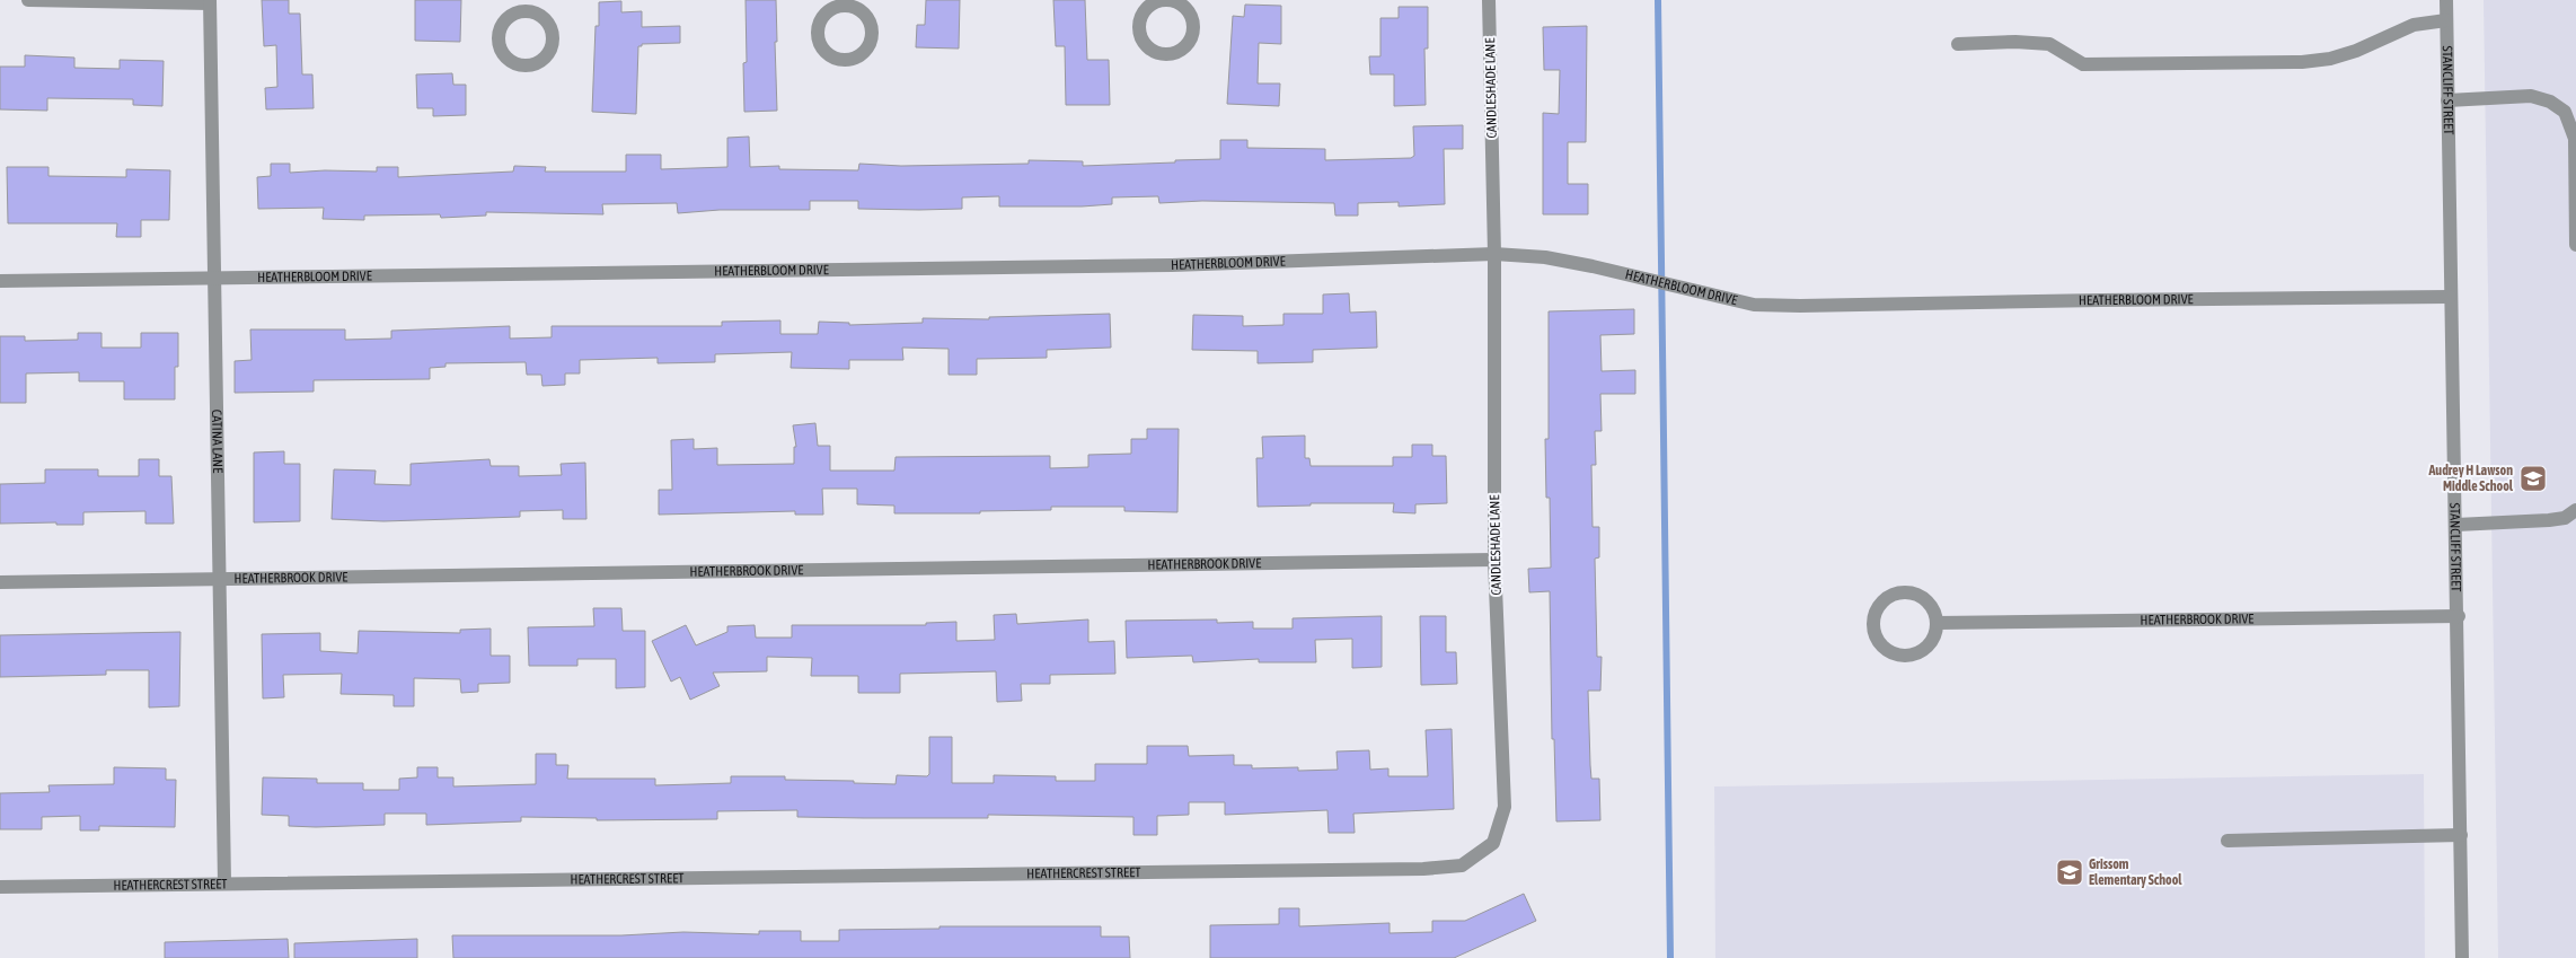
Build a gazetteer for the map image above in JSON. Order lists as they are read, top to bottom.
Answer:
{
  "streets": {
    "street": [
      "CANDLESHADE LANE",
      "STANCLIFF STREET",
      "HEATHERBLOOM DRIVE",
      "CATINA LANE",
      "HEATHERBROOK DRIVE",
      "HEATHERCREST STREET"
    ]
  },
  "crossings": [
    ["CANDLESHADE LANE", "HEATHERBLOOM DRIVE"],
    ["CANDLESHADE LANE", "HEATHERBROOK DRIVE"],
    ["CANDLESHADE LANE", "HEATHERCREST STREET"],
    ["STANCLIFF STREET", "HEATHERBLOOM DRIVE"],
    ["STANCLIFF STREET", "HEATHERBROOK DRIVE"],
    ["HEATHERBLOOM DRIVE", "CATINA LANE"],
    ["CATINA LANE", "HEATHERBROOK DRIVE"],
    ["CATINA LANE", "HEATHERCREST STREET"]
  ],
  "places": {
    "school or university": ["Audrey H Lawson Middle School", "Grissom Elementary School"]
  }
}
